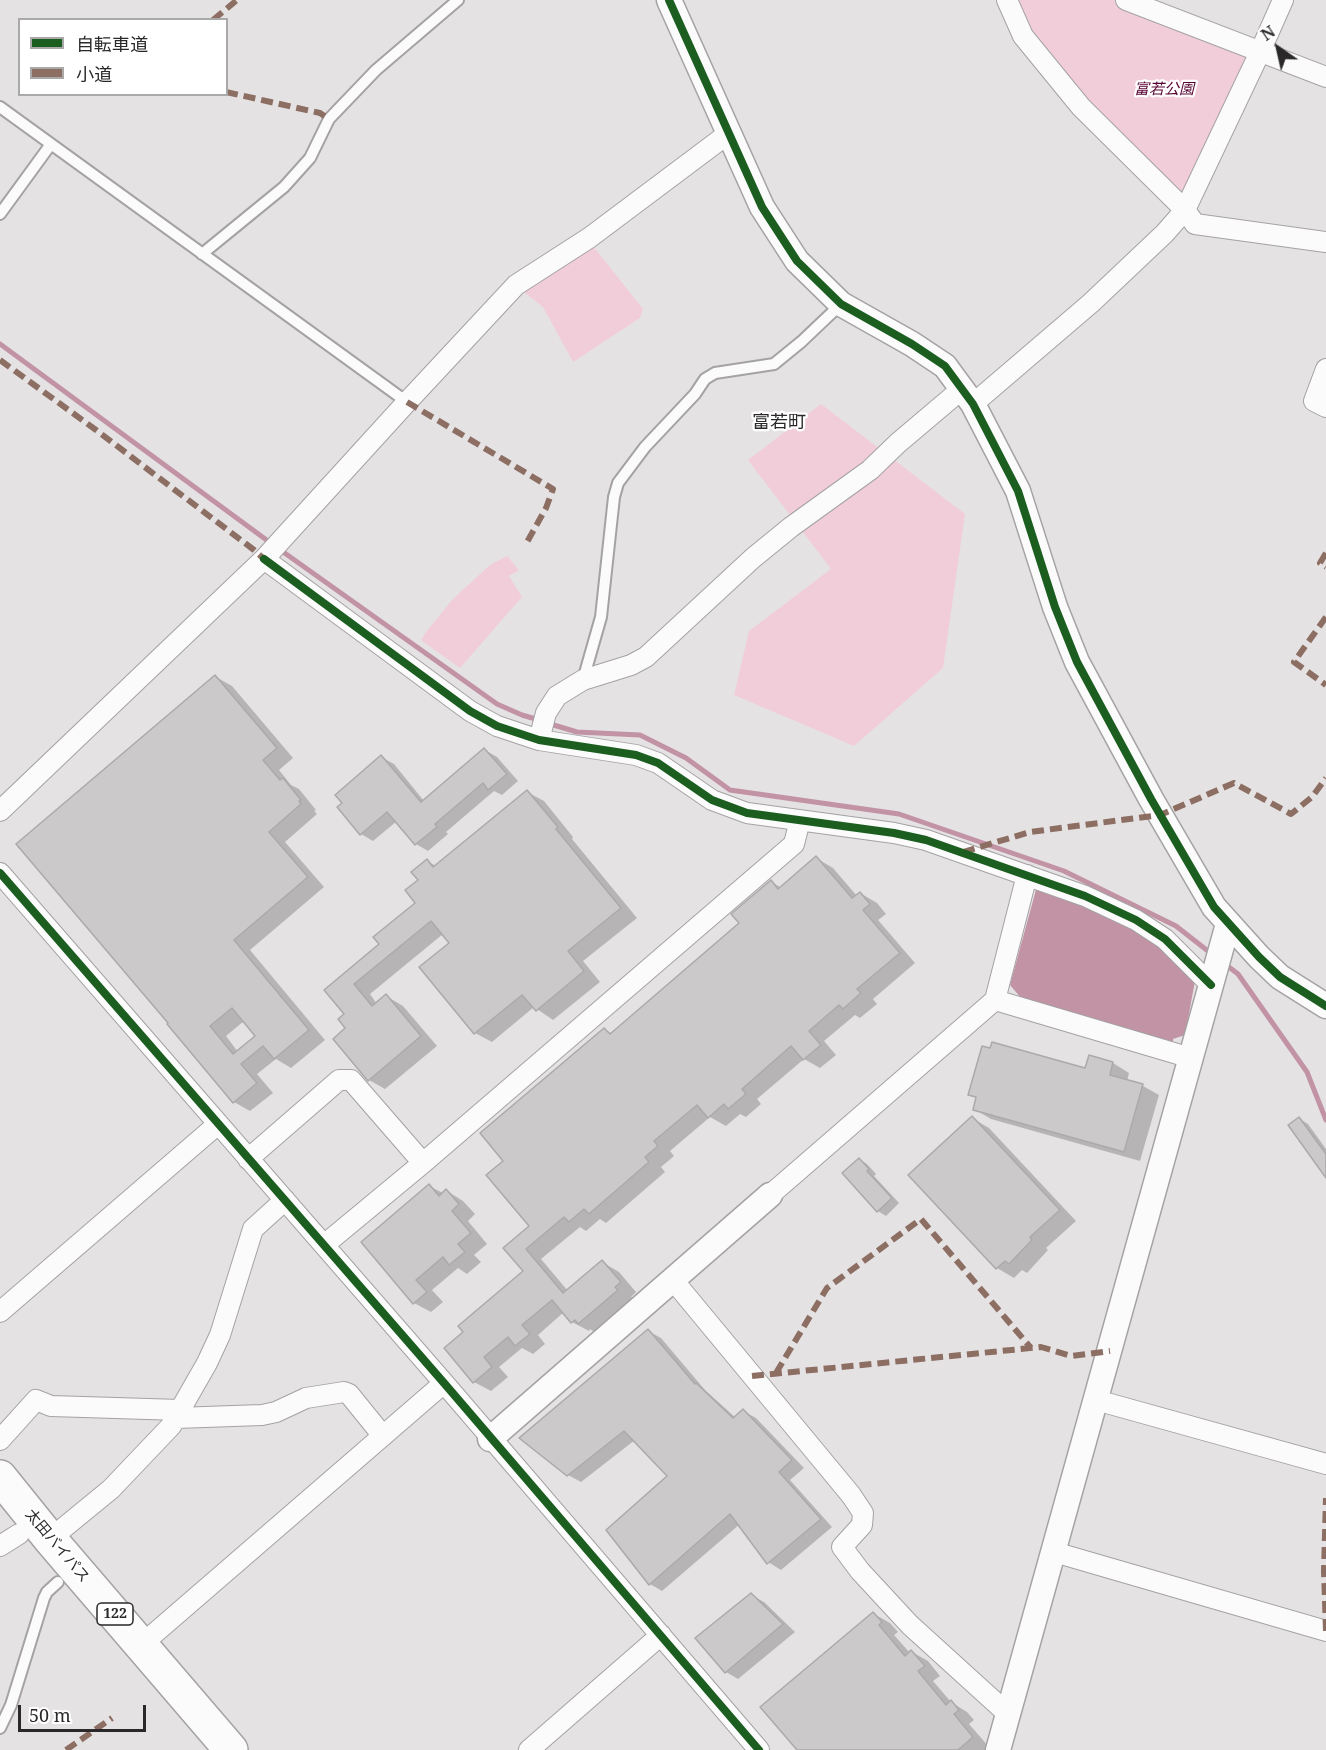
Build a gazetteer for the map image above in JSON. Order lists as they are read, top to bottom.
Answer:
{
  "streets": {
    "highway": ["太田バイパス", "122"]
  },
  "districts": ["富若町"],
  "parks": ["富若公園"],
  "legend": ["自転車道", "小道"],
  "scale_bar": "50 m",
  "north": "top left"
}
